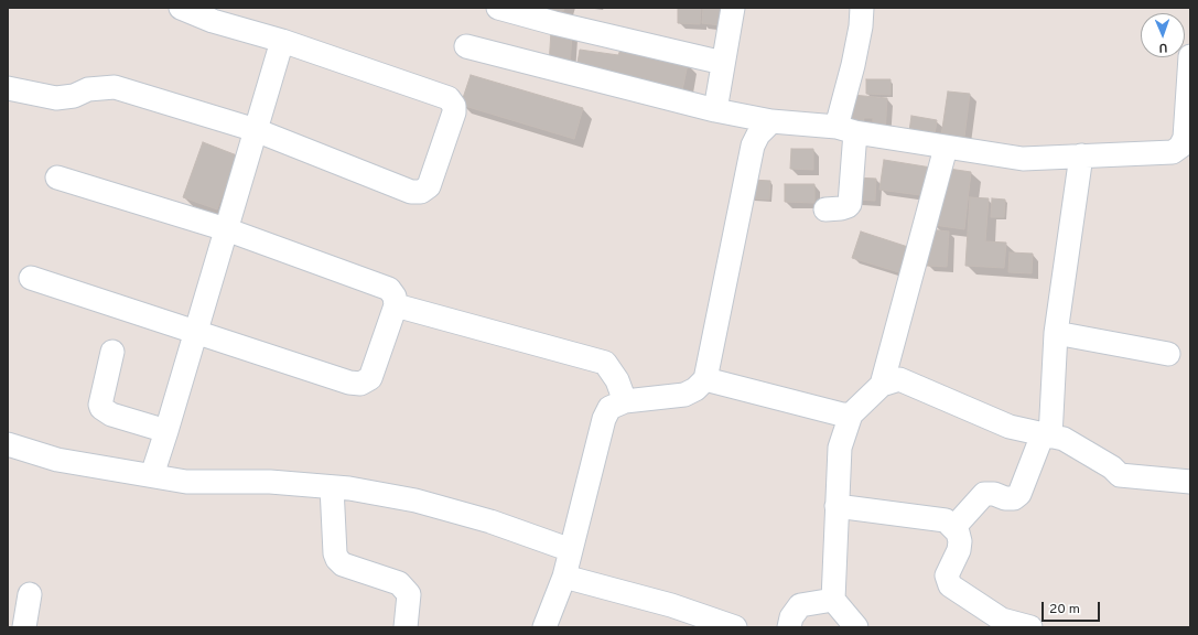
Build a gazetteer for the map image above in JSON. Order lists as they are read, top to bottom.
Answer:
{
  "scale_bar": "20 m",
  "north": "bottom"
}
